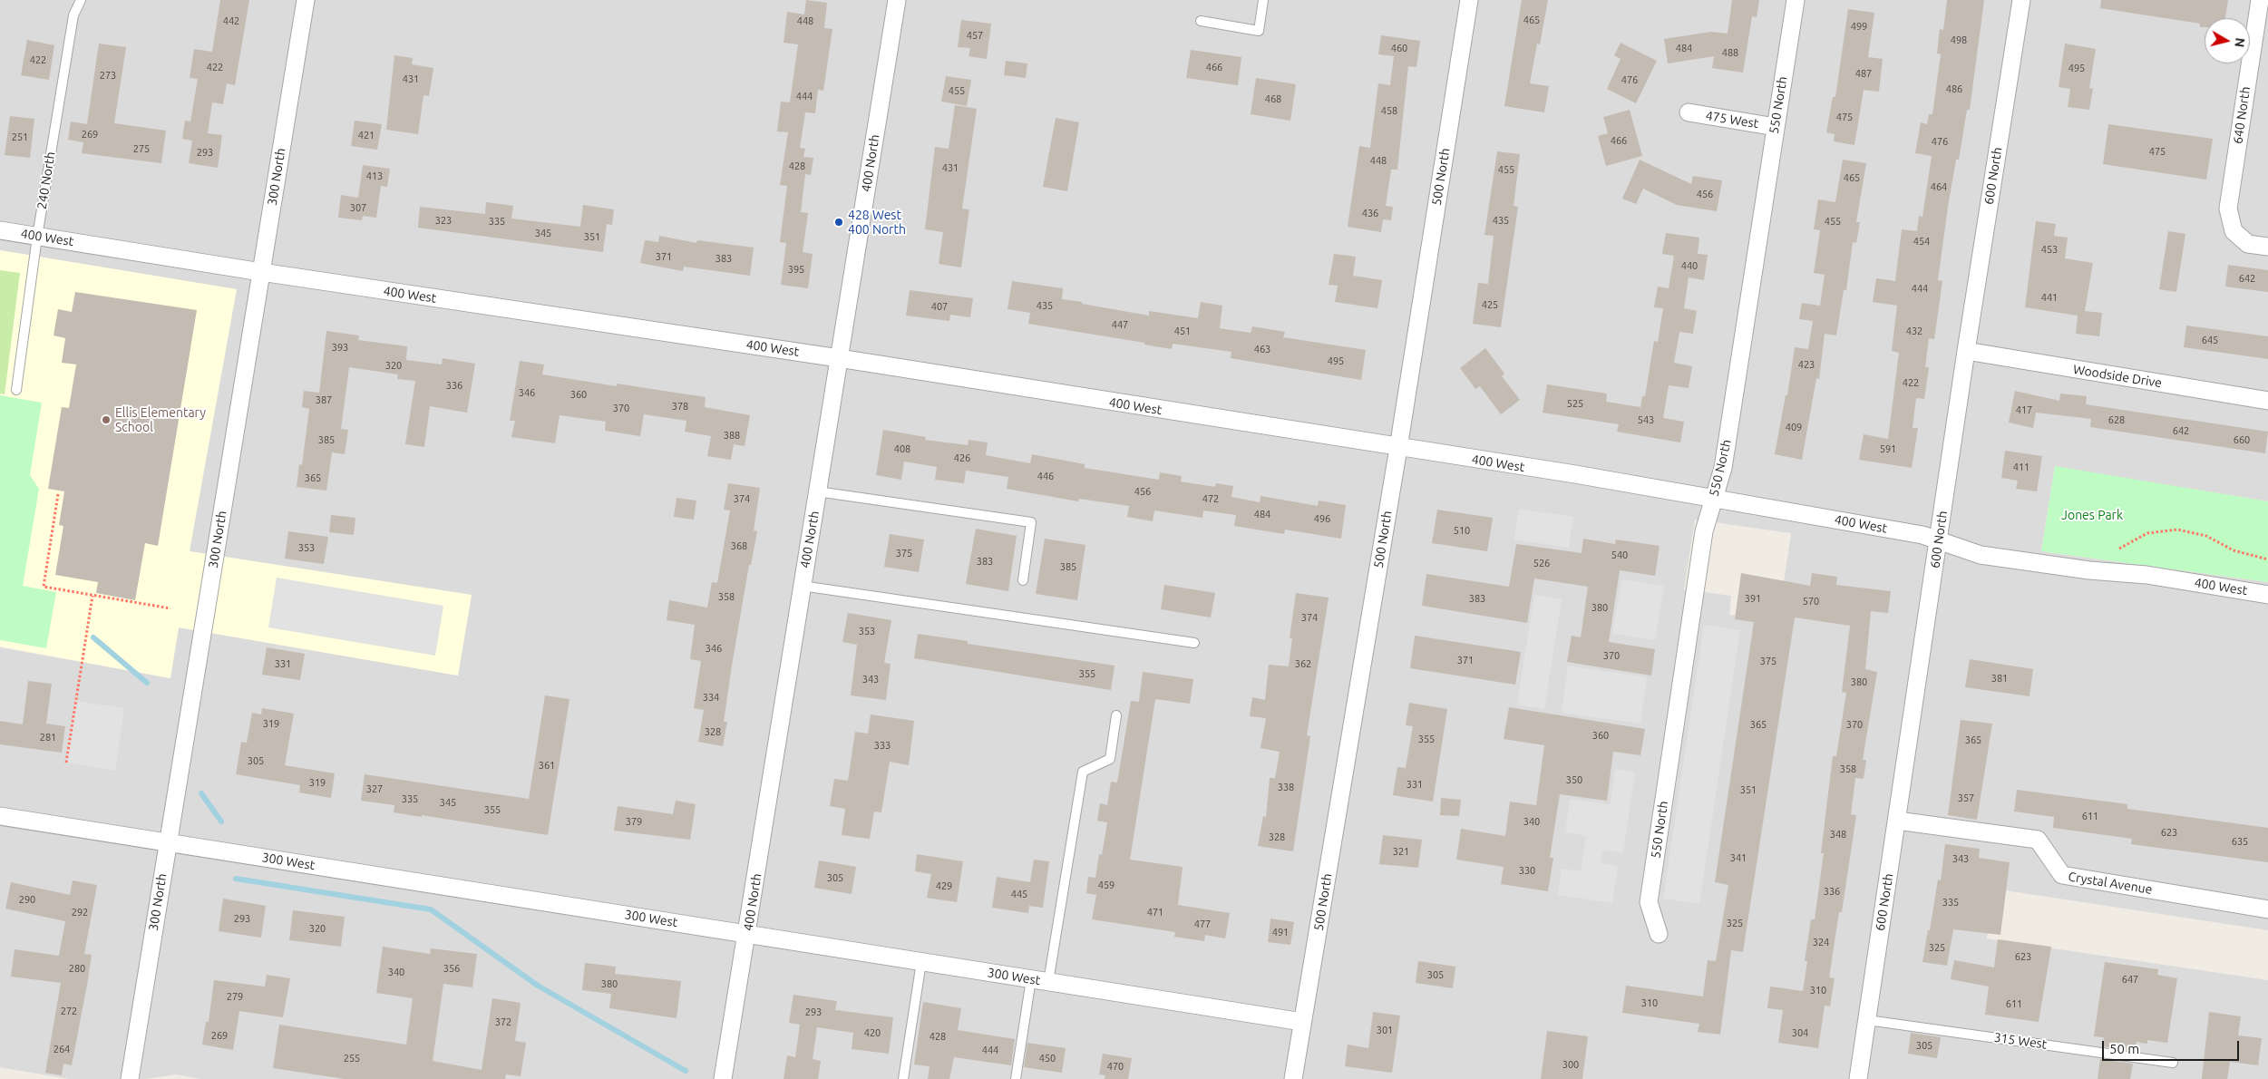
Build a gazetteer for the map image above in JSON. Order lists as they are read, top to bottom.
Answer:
{
  "streets": {
    "street": [
      "550 North",
      "640 North",
      "475 West",
      "400 North",
      "600 North",
      "300 North",
      "500 North",
      "400 West",
      "Woodside Drive",
      "300 West",
      "Crystal Avenue"
    ],
    "lane": ["240 North", "315 West"]
  },
  "crossings": [
    ["550 North", "475 West"],
    ["550 North", "400 West"],
    ["400 North", "400 West"],
    ["400 North", "300 West"],
    ["600 North", "400 West"],
    ["600 North", "Woodside Drive"],
    ["600 North", "Crystal Avenue"],
    ["600 North", "315 West"],
    ["300 North", "400 West"],
    ["300 North", "300 West"],
    ["500 North", "400 West"],
    ["500 North", "300 West"],
    ["240 North", "400 West"]
  ],
  "parks": ["Jones Park"],
  "places": ["428 West 400 North", "Ellis Elementary School"],
  "house_numbers": [
    "465",
    "442",
    "448",
    "499",
    "457",
    "498",
    "460",
    "484",
    "488",
    "422",
    "422",
    "466",
    "495",
    "487",
    "273",
    "431",
    "476",
    "486",
    "455",
    "444",
    "468",
    "458",
    "475",
    "269",
    "421",
    "251",
    "466",
    "476",
    "275",
    "475",
    "293",
    "448",
    "428",
    "431",
    "455",
    "413",
    "465",
    "464",
    "456",
    "307",
    "436",
    "323",
    "435",
    "335",
    "455",
    "345",
    "351",
    "454",
    "453",
    "371",
    "383",
    "440",
    "395",
    "642",
    "444",
    "441",
    "425",
    "435",
    "407",
    "447",
    "451",
    "432",
    "645",
    "393",
    "463",
    "495",
    "423",
    "320",
    "422",
    "336",
    "346",
    "360",
    "387",
    "525",
    "378",
    "370",
    "417",
    "543",
    "628",
    "409",
    "642",
    "388",
    "385",
    "660",
    "408",
    "591",
    "426",
    "411",
    "446",
    "365",
    "456",
    "374",
    "472",
    "484",
    "496",
    "510",
    "368",
    "353",
    "375",
    "540",
    "383",
    "526",
    "385",
    "358",
    "383",
    "391",
    "570",
    "380",
    "374",
    "353",
    "346",
    "370",
    "371",
    "375",
    "331",
    "362",
    "355",
    "381",
    "343",
    "380",
    "334",
    "319",
    "365",
    "370",
    "328",
    "360",
    "281",
    "355",
    "365",
    "333",
    "305",
    "361",
    "358",
    "350",
    "319",
    "331",
    "338",
    "327",
    "351",
    "357",
    "335",
    "345",
    "355",
    "611",
    "379",
    "340",
    "623",
    "348",
    "328",
    "635",
    "321",
    "341",
    "343",
    "330",
    "305",
    "459",
    "429",
    "336",
    "445",
    "290",
    "335",
    "292",
    "471",
    "293",
    "325",
    "477",
    "320",
    "491",
    "324",
    "325",
    "623",
    "280",
    "356",
    "340",
    "305",
    "647",
    "380",
    "310",
    "279",
    "310",
    "611",
    "272",
    "293",
    "372",
    "301",
    "420",
    "304",
    "269",
    "428",
    "305",
    "264",
    "444",
    "255",
    "450",
    "300",
    "470"
  ],
  "scale_bar": "50 m",
  "north": "right"
}
